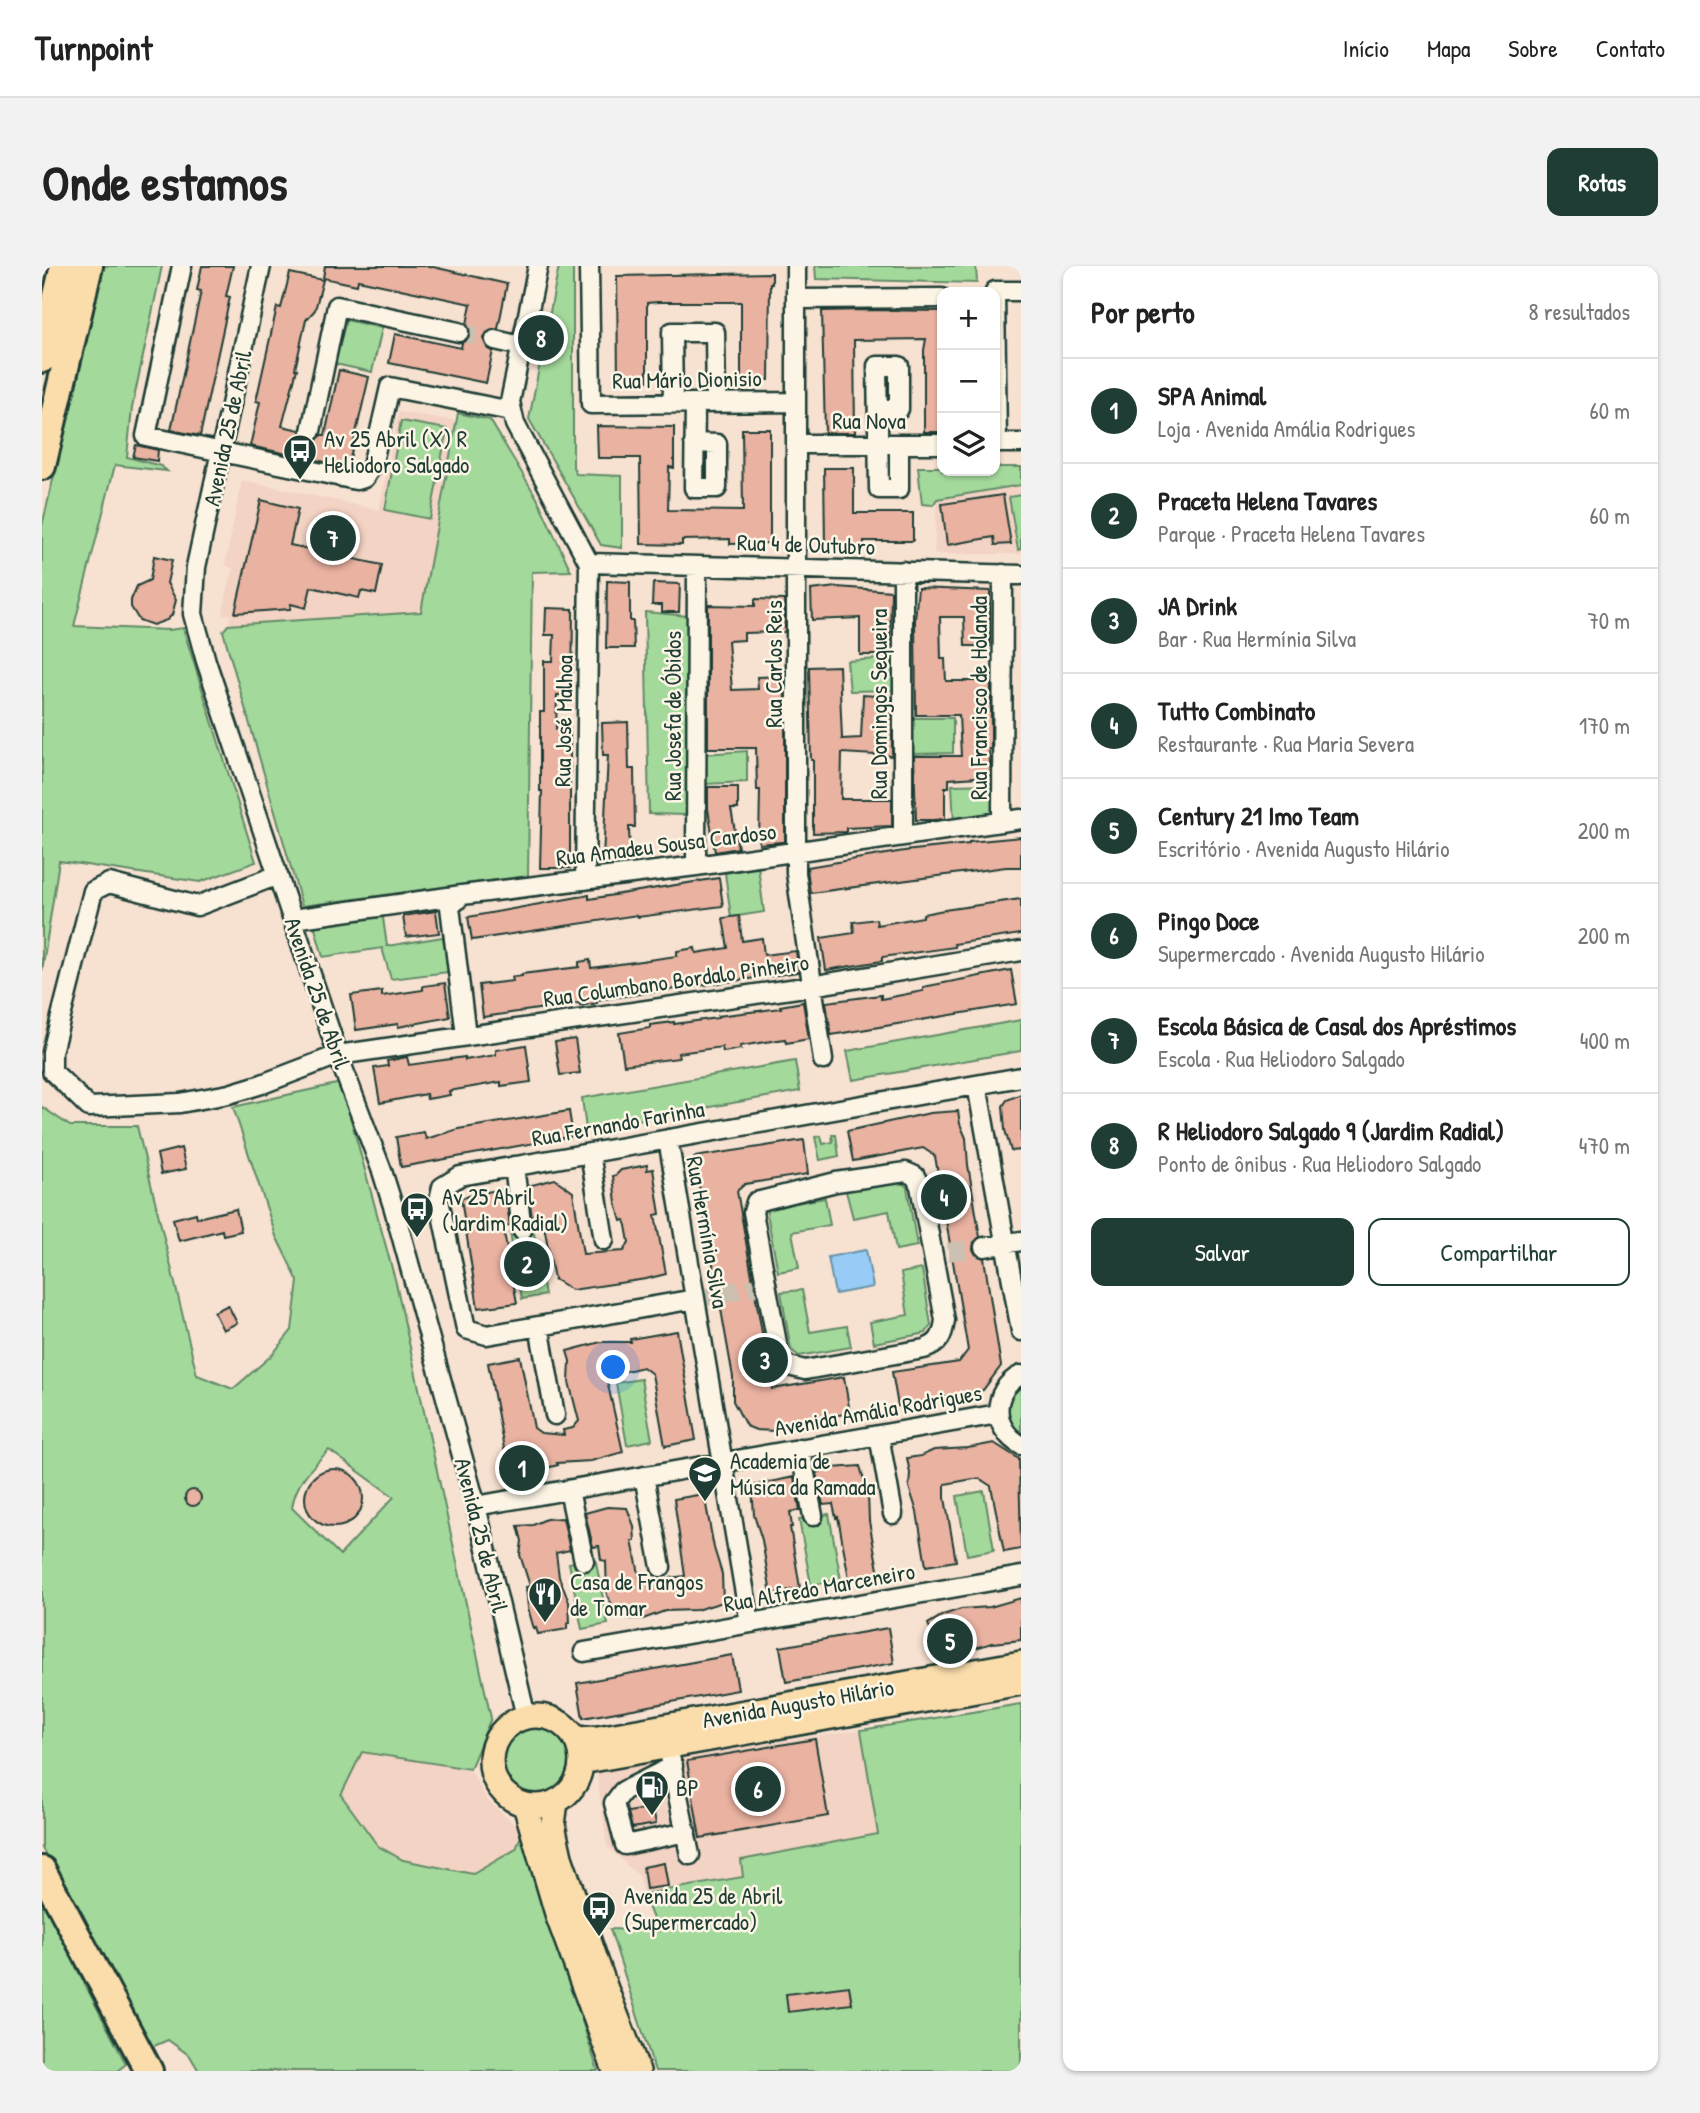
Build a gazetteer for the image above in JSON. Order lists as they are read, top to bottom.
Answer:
{
  "streets": {
    "main road": ["Avenida Augusto Hilário"],
    "street": [
      "Rua Mário Dionisio",
      "Rua Nova",
      "Avenida 25 de Abril",
      "Rua 4 de Outubro",
      "Rua Carlos Reis",
      "Rua Francisco de Holanda",
      "Rua Domingos Sequeira",
      "Rua Josefa de Óbidos",
      "Rua José Malhoa",
      "Rua Amadeu Sousa Cardoso",
      "Rua Columbano Bordalo Pinheiro",
      "Rua Fernando Farinha",
      "Rua Hermínia Silva",
      "Avenida Amália Rodrigues",
      "Rua Alfredo Marceneiro"
    ]
  },
  "crossings": [
    ["Rua Mário Dionisio", "Rua Carlos Reis"],
    ["Rua Nova", "Rua Carlos Reis"],
    ["Avenida 25 de Abril", "Rua Amadeu Sousa Cardoso"],
    ["Avenida 25 de Abril", "Rua Columbano Bordalo Pinheiro"],
    ["Avenida 25 de Abril", "Avenida Amália Rodrigues"],
    ["Avenida 25 de Abril", "Avenida Augusto Hilário"],
    ["Rua 4 de Outubro", "Rua Carlos Reis"],
    ["Rua 4 de Outubro", "Rua Francisco de Holanda"],
    ["Rua 4 de Outubro", "Rua Domingos Sequeira"],
    ["Rua 4 de Outubro", "Rua Josefa de Óbidos"],
    ["Rua 4 de Outubro", "Rua José Malhoa"],
    ["Rua Carlos Reis", "Rua Amadeu Sousa Cardoso"],
    ["Rua Carlos Reis", "Rua Columbano Bordalo Pinheiro"],
    ["Rua Francisco de Holanda", "Rua Amadeu Sousa Cardoso"],
    ["Rua Domingos Sequeira", "Rua Amadeu Sousa Cardoso"],
    ["Rua Josefa de Óbidos", "Rua Amadeu Sousa Cardoso"],
    ["Rua José Malhoa", "Rua Amadeu Sousa Cardoso"],
    ["Rua Fernando Farinha", "Rua Hermínia Silva"],
    ["Rua Hermínia Silva", "Avenida Amália Rodrigues"],
    ["Rua Hermínia Silva", "Rua Alfredo Marceneiro"]
  ],
  "places": {
    "bus stop": ["Av 25 Abril (X) R Heliodoro Salgado", "Av 25 Abril (Jardim Radial)", "Avenida 25 de Abril (Supermercado)"],
    "school or university": ["Academia de Música da Ramada"],
    "restaurant": ["Casa de Frangos de Tomar"],
    "fuel station": ["BP"]
  },
  "page": {
    "header": "Turnpoint",
    "nav": [
      "Início",
      "Mapa",
      "Sobre",
      "Contato"
    ],
    "buttons": [
      "Rotas",
      ["Salvar", "Compartilhar"]
    ],
    "title": "Onde estamos",
    "heading": ["Por perto", "8 resultados"],
    "map_buttons": ["+", "−"],
    "pins": [
      "8",
      "7",
      "4",
      "2",
      "3",
      "1",
      "5",
      "6"
    ],
    "list": [
      {
        "mark": "1",
        "name": "SPA Animal",
        "note": "Loja · Avenida Amália Rodrigues",
        "value": "60 m"
      },
      {
        "mark": "2",
        "name": "Praceta Helena Tavares",
        "note": "Parque · Praceta Helena Tavares",
        "value": "60 m"
      },
      {
        "mark": "3",
        "name": "JA Drink",
        "note": "Bar · Rua Hermínia Silva",
        "value": "70 m"
      },
      {
        "mark": "4",
        "name": "Tutto Combinato",
        "note": "Restaurante · Rua Maria Severa",
        "value": "170 m"
      },
      {
        "mark": "5",
        "name": "Century 21 Imo Team",
        "note": "Escritório · Avenida Augusto Hilário",
        "value": "200 m"
      },
      {
        "mark": "6",
        "name": "Pingo Doce",
        "note": "Supermercado · Avenida Augusto Hilário",
        "value": "200 m"
      },
      {
        "mark": "7",
        "name": "Escola Básica de Casal dos Apréstimos",
        "note": "Escola · Rua Heliodoro Salgado",
        "value": "400 m"
      },
      {
        "mark": "8",
        "name": "R Heliodoro Salgado 9 (Jardim Radial)",
        "note": "Ponto de ônibus · Rua Heliodoro Salgado",
        "value": "470 m"
      }
    ]
  }
}
